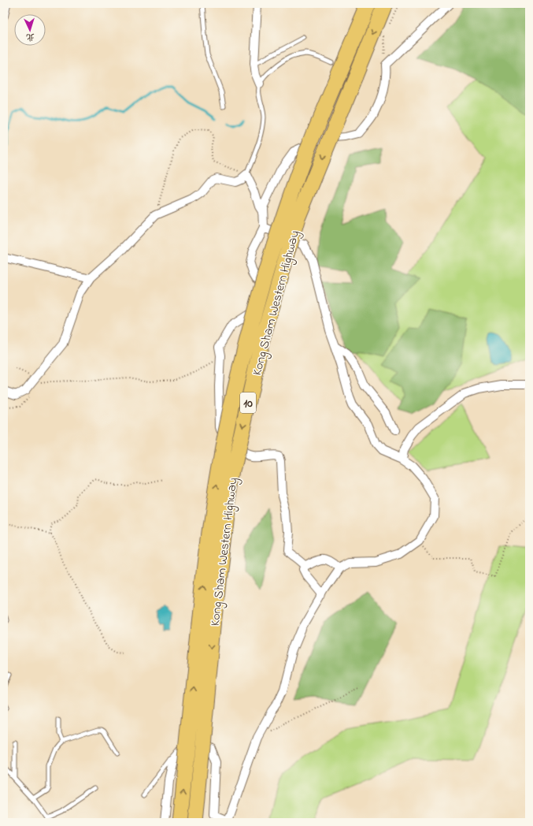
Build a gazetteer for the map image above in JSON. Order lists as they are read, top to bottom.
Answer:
{
  "streets": {
    "highway": ["Kong Sham Western Highway", "10"]
  },
  "north": "bottom"
}
